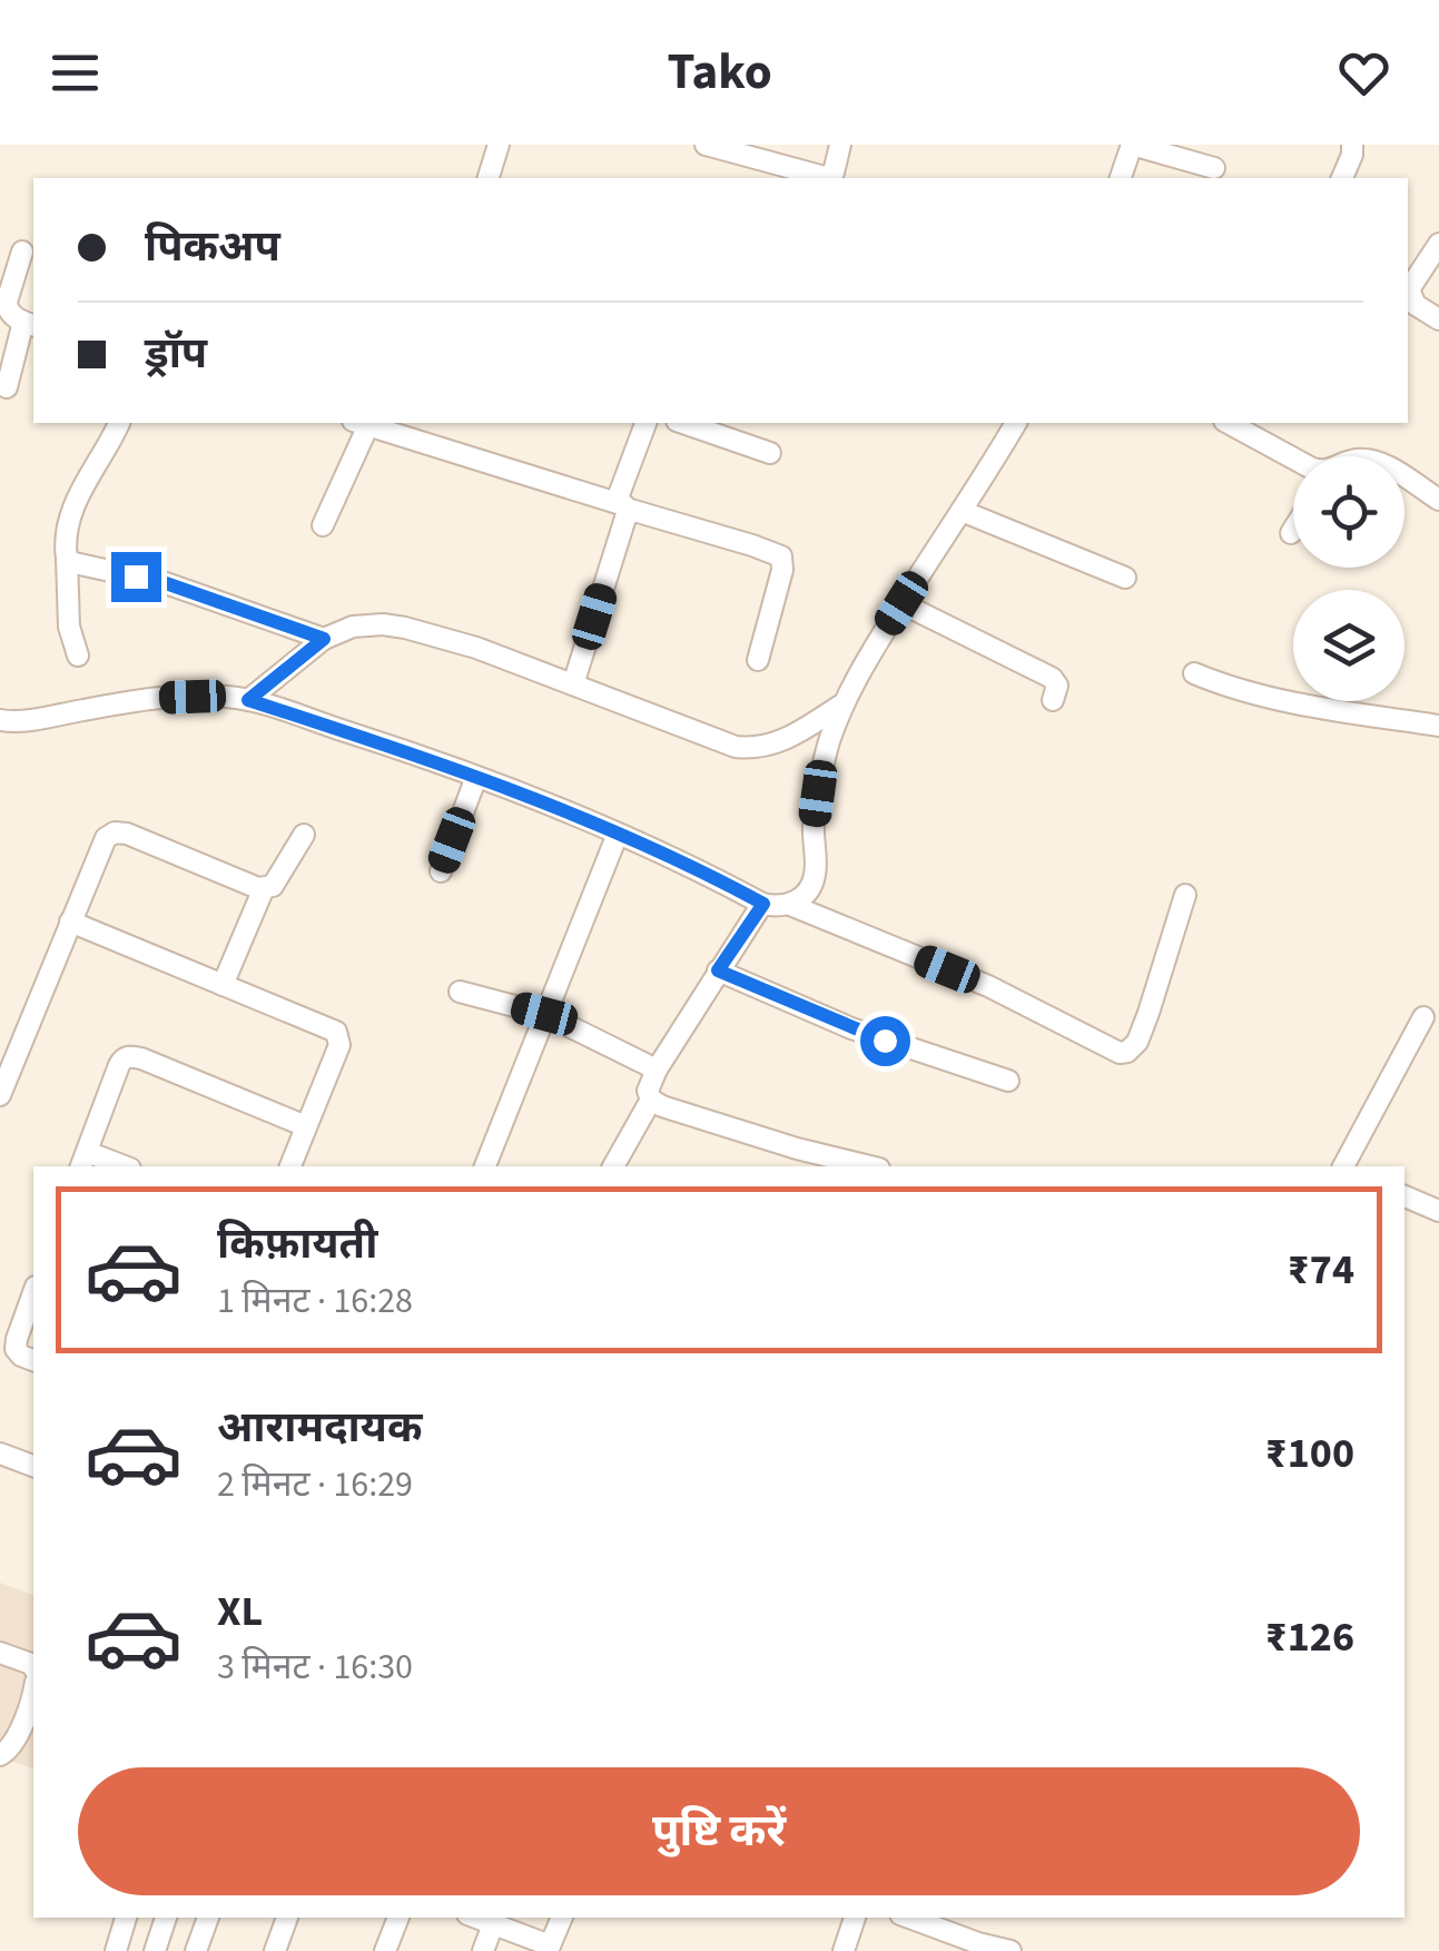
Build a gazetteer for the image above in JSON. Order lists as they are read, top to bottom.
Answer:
{
  "page": {
    "header": "Tako",
    "banner": ["पिकअप", "ड्रॉप"],
    "list": [
      {
        "name": "किफ़ायती",
        "note": "1 मिनट · 16:28",
        "value": "₹74"
      },
      {
        "name": "आरामदायक",
        "note": "2 मिनट · 16:29",
        "value": "₹100"
      },
      {
        "name": "XL",
        "note": "3 मिनट · 16:30",
        "value": "₹126"
      }
    ],
    "buttons": "पुष्टि करें"
  }
}
